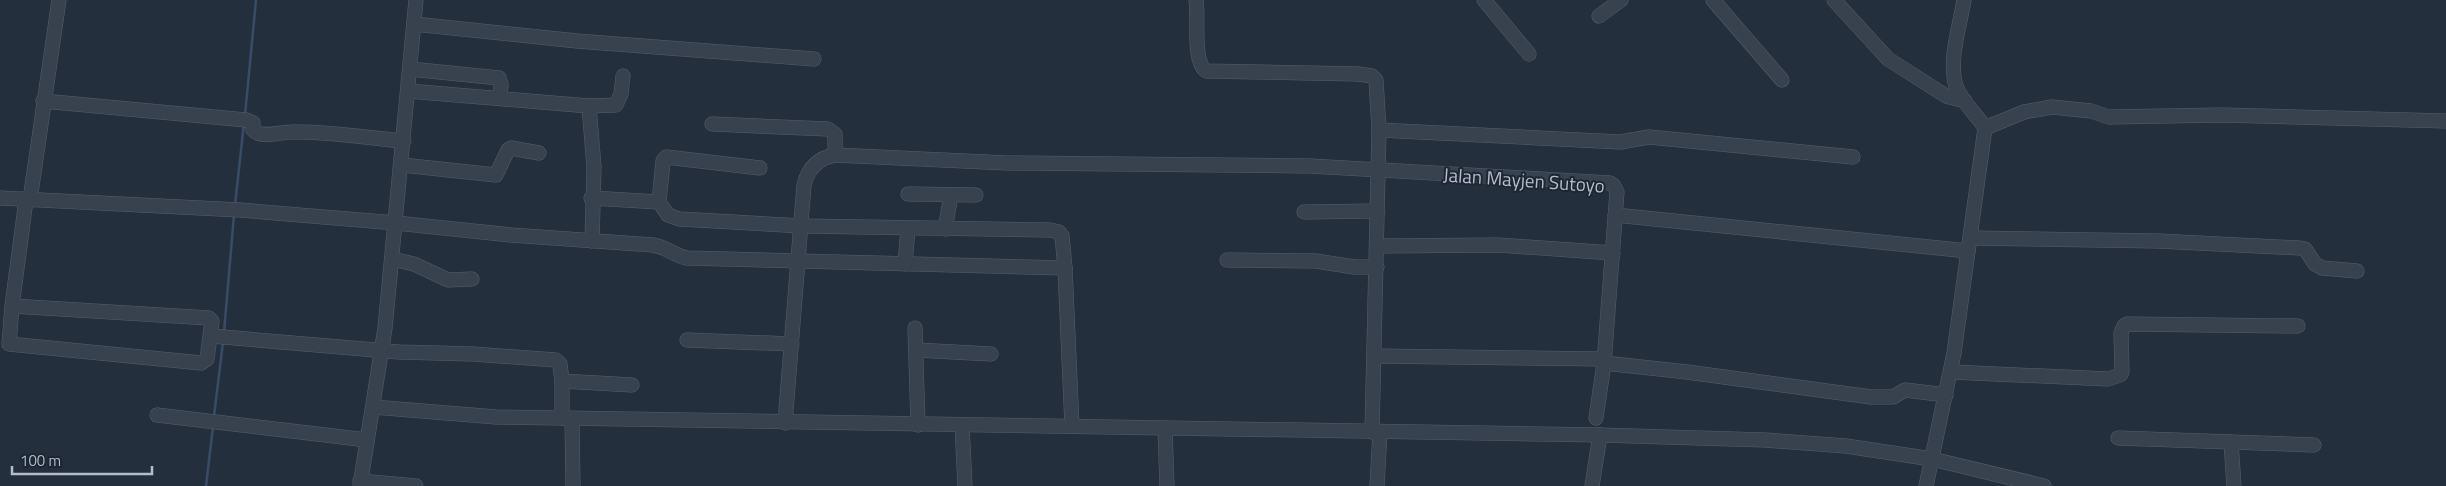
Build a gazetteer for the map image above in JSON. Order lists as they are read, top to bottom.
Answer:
{
  "streets": {
    "street": ["Jalan Mayjen Sutoyo"]
  },
  "scale_bar": "100 m"
}
